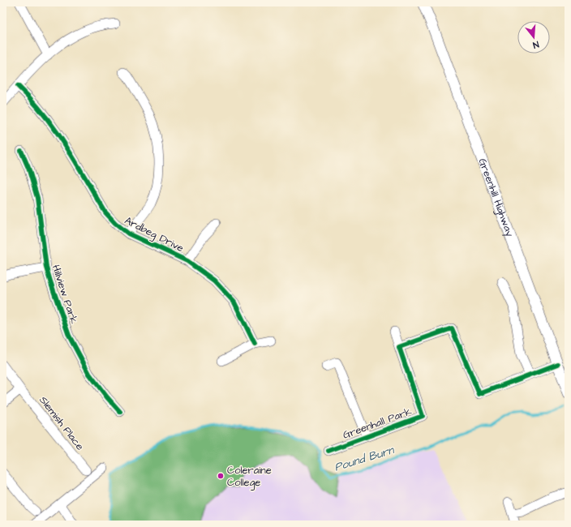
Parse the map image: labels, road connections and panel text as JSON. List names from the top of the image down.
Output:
{
  "streets": {
    "main road": ["Greenhill Highway"],
    "street": [
      "Ardbeg Drive",
      "Hillview Park",
      "Slemish Place",
      "Greenhall Park"
    ]
  },
  "water": ["Pound Burn"],
  "places": ["Coleraine College"],
  "north": "bottom"
}
